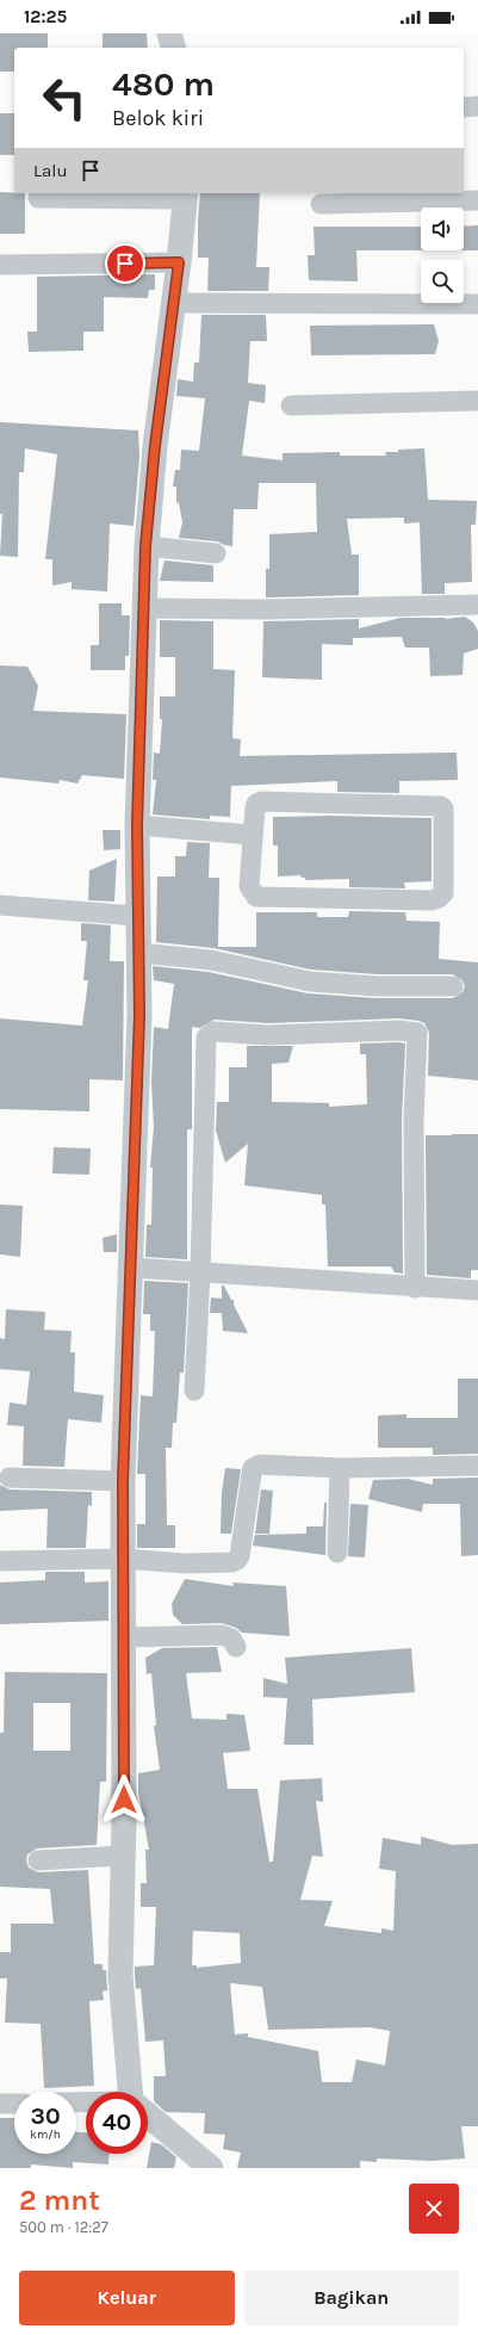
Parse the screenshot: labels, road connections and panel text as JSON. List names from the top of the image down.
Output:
{
  "page": {
    "status": "12:25",
    "turn": ["480 m", "Belok kiri"],
    "then": "Lalu",
    "speed": "30 km/h",
    "limit": "40",
    "heading": ["2 mnt", "500 m · 12:27"],
    "buttons": ["Keluar", "Bagikan"]
  }
}
